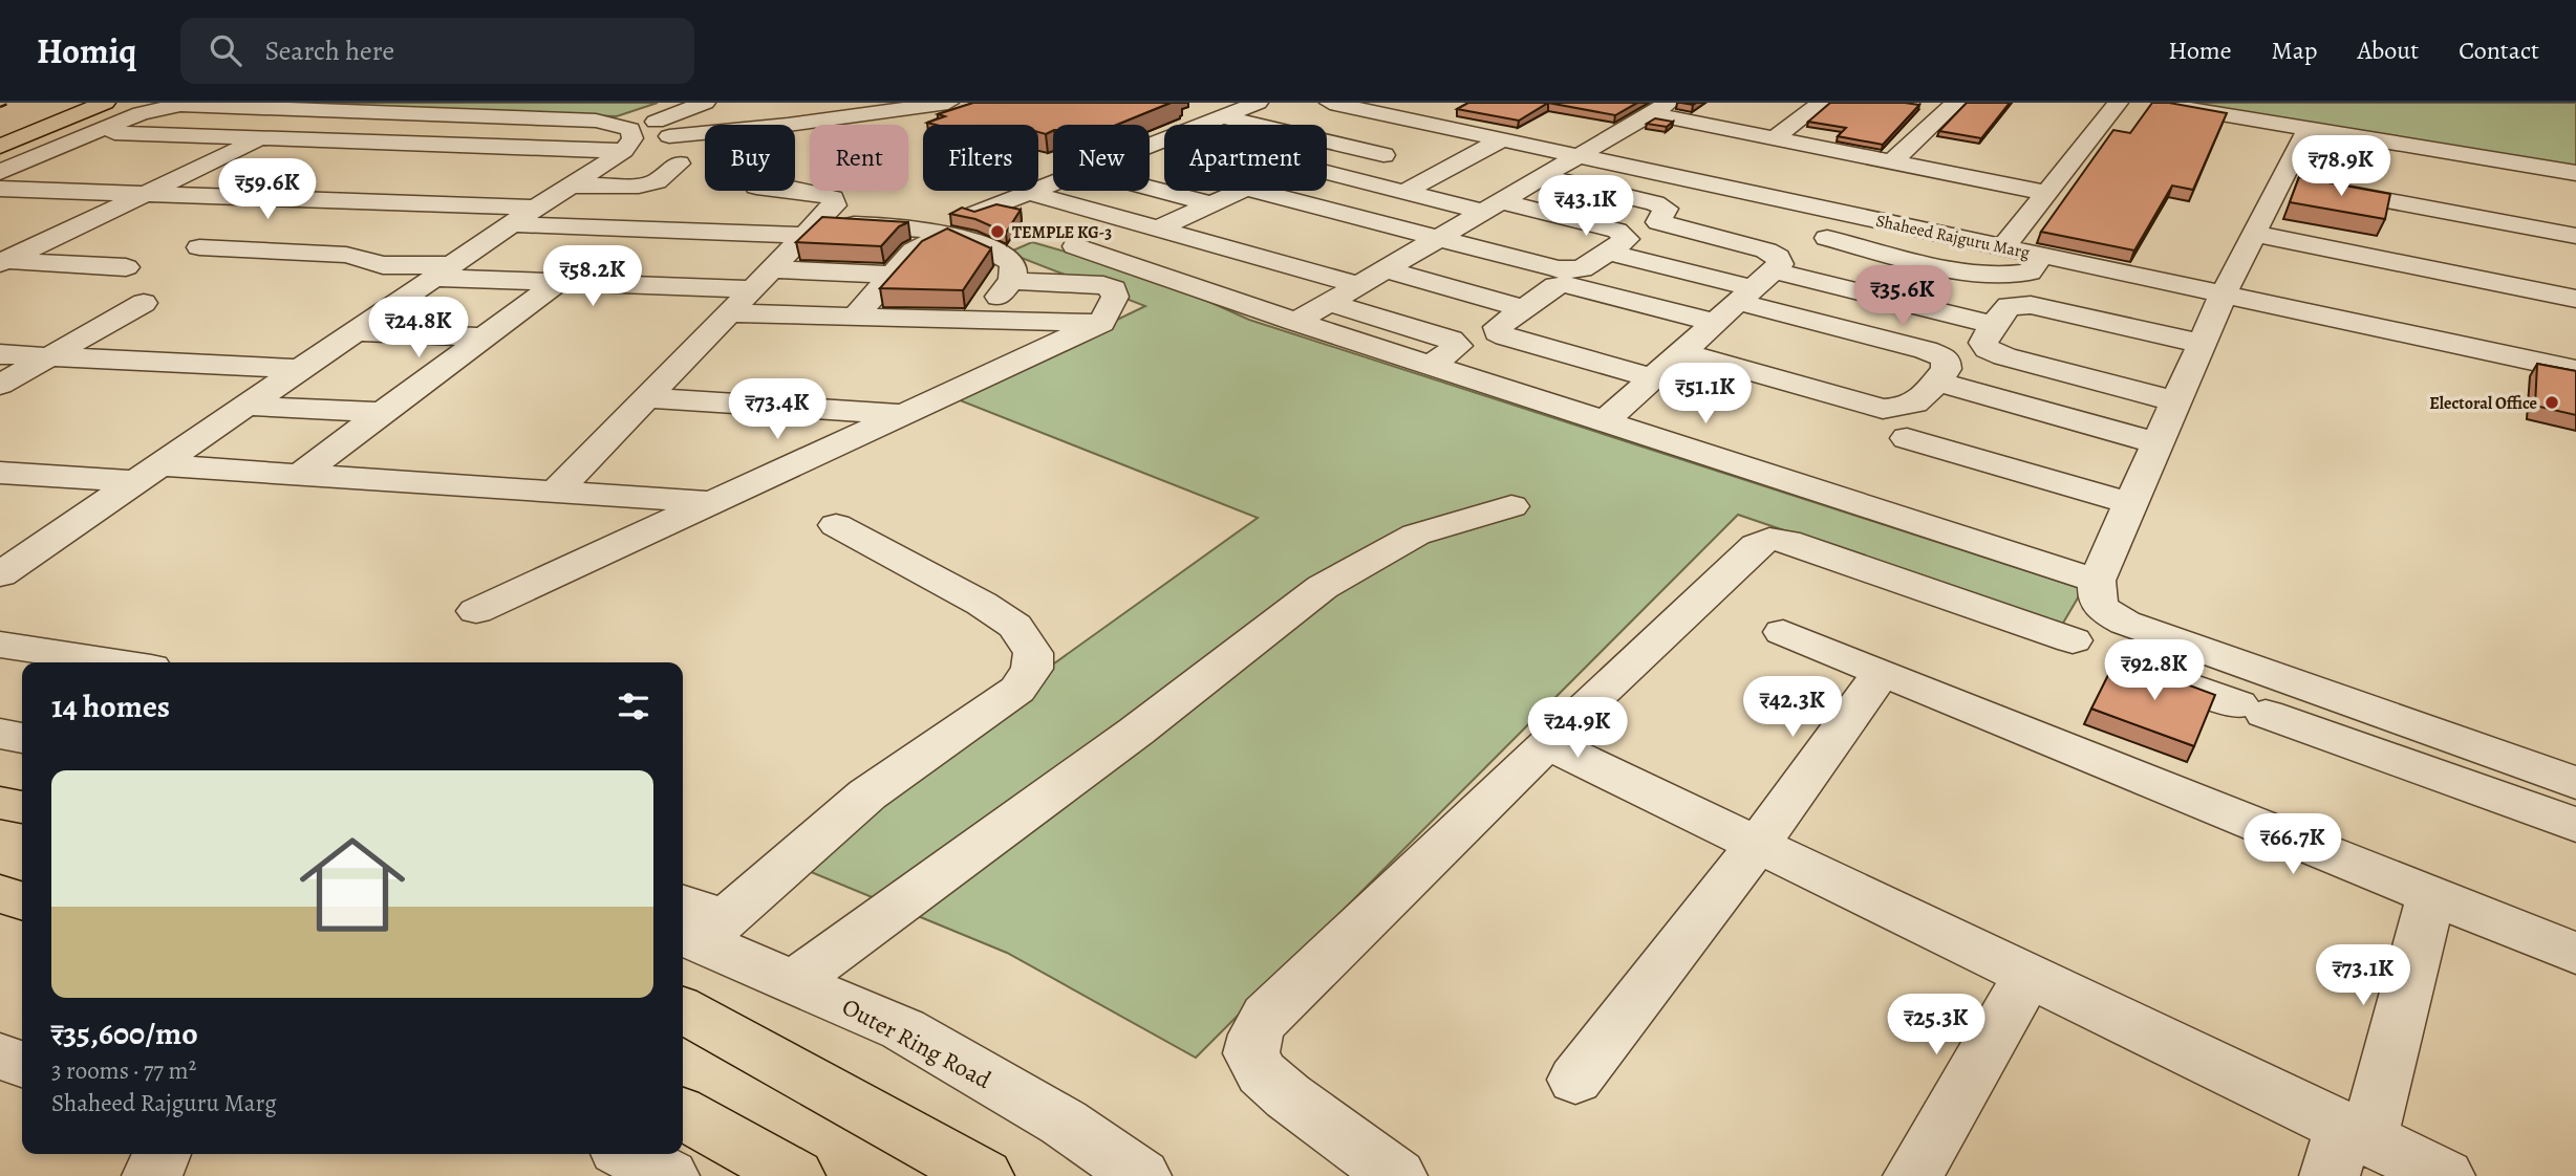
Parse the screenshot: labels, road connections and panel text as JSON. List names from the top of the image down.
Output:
{
  "streets": {
    "street": ["Shaheed Rajguru Marg", "Outer Ring Road"]
  },
  "places": ["TEMPLE KG-3", "Electoral Office"],
  "page": {
    "header": "Homiq",
    "search": "Search here",
    "nav": [
      "Home",
      "Map",
      "About",
      "Contact"
    ],
    "chip": [
      "Buy",
      "Rent",
      "Filters",
      "New",
      "Apartment"
    ],
    "price": [
      "₹78.9K",
      "₹59.6K",
      "₹43.1K",
      "₹58.2K",
      "₹35.6K",
      "₹24.8K",
      "₹51.1K",
      "₹73.4K",
      "₹92.8K",
      "₹42.3K",
      "₹24.9K",
      "₹66.7K",
      "₹73.1K",
      "₹25.3K"
    ],
    "heading": "14 homes",
    "list": [
      {
        "name": "₹35,600/mo",
        "note": "3 rooms · 77 m² · Shaheed Rajguru Marg"
      }
    ]
  }
}
